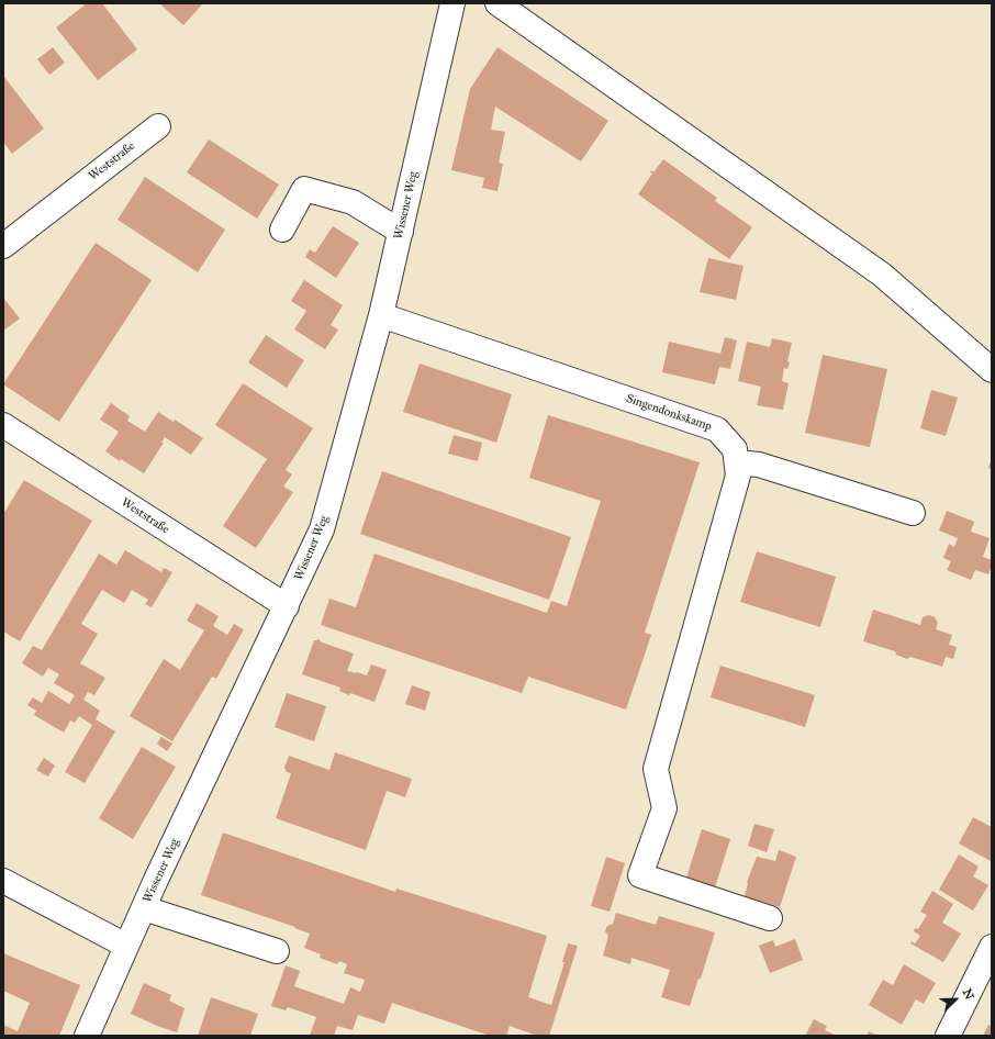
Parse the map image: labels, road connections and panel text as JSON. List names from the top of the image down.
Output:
{
  "streets": {
    "street": ["Weststraße", "Wissener Weg", "Singendonkskamp"]
  },
  "crossings": [
    ["Weststraße", "Wissener Weg"],
    ["Wissener Weg", "Singendonkskamp"]
  ],
  "north": "top right"
}
